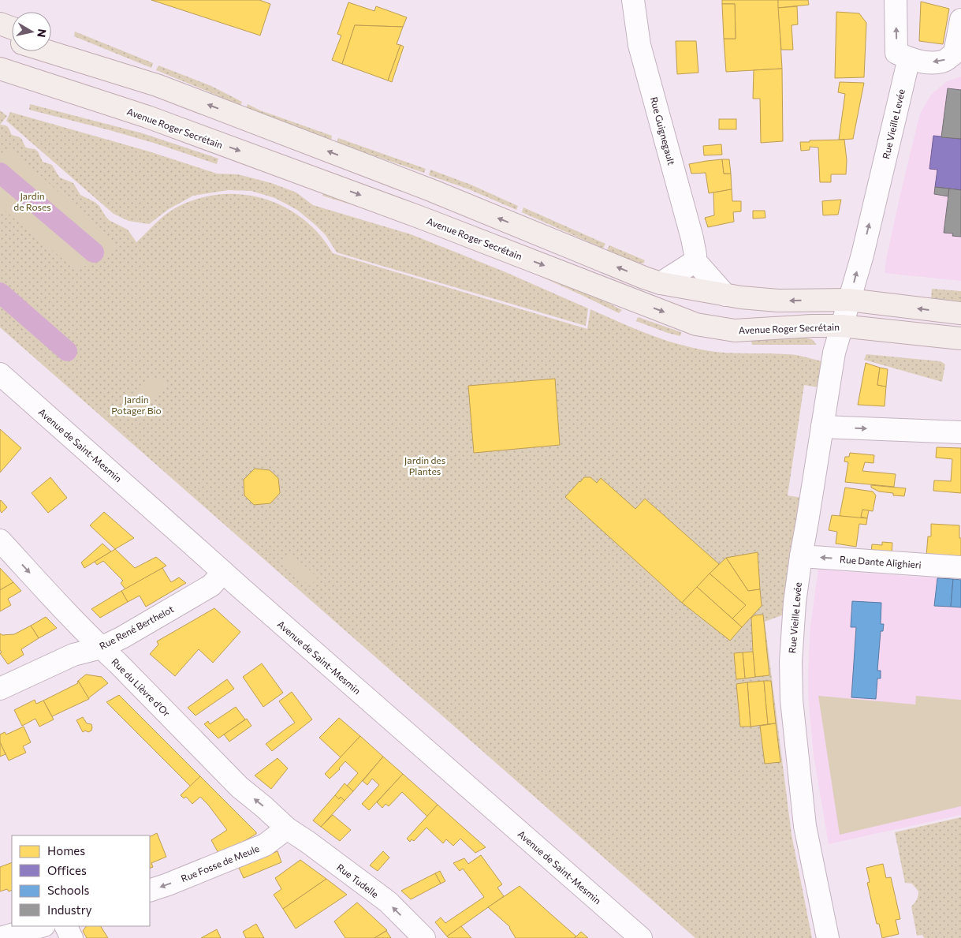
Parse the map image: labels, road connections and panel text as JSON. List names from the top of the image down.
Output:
{
  "streets": {
    "main road": ["Avenue Roger Secrétain"],
    "street": [
      "Rue Vieille Levée",
      "Rue Guignegault",
      "Avenue de Saint-Mesmin",
      "Rue Dante Alighieri",
      "Rue René Berthelot",
      "Rue du Lièvre d'Or",
      "Rue Fosse de Meule",
      "Rue Tudelle"
    ]
  },
  "crossings": [
    ["Rue Vieille Levée", "Avenue Roger Secrétain"],
    ["Rue Vieille Levée", "Rue Dante Alighieri"],
    ["Avenue de Saint-Mesmin", "Rue René Berthelot"],
    ["Rue René Berthelot", "Rue du Lièvre d'Or"],
    ["Rue du Lièvre d'Or", "Rue Fosse de Meule"],
    ["Rue du Lièvre d'Or", "Rue Tudelle"],
    ["Rue Fosse de Meule", "Rue Tudelle"]
  ],
  "one_way": ["Rue Fosse de Meule", "Rue Tudelle"],
  "parks": ["Jardin de Roses", "Jardin Potager Bio", "Jardin des Plantes"],
  "legend": [
    "Homes",
    "Offices",
    "Schools",
    "Industry"
  ],
  "north": "right"
}
